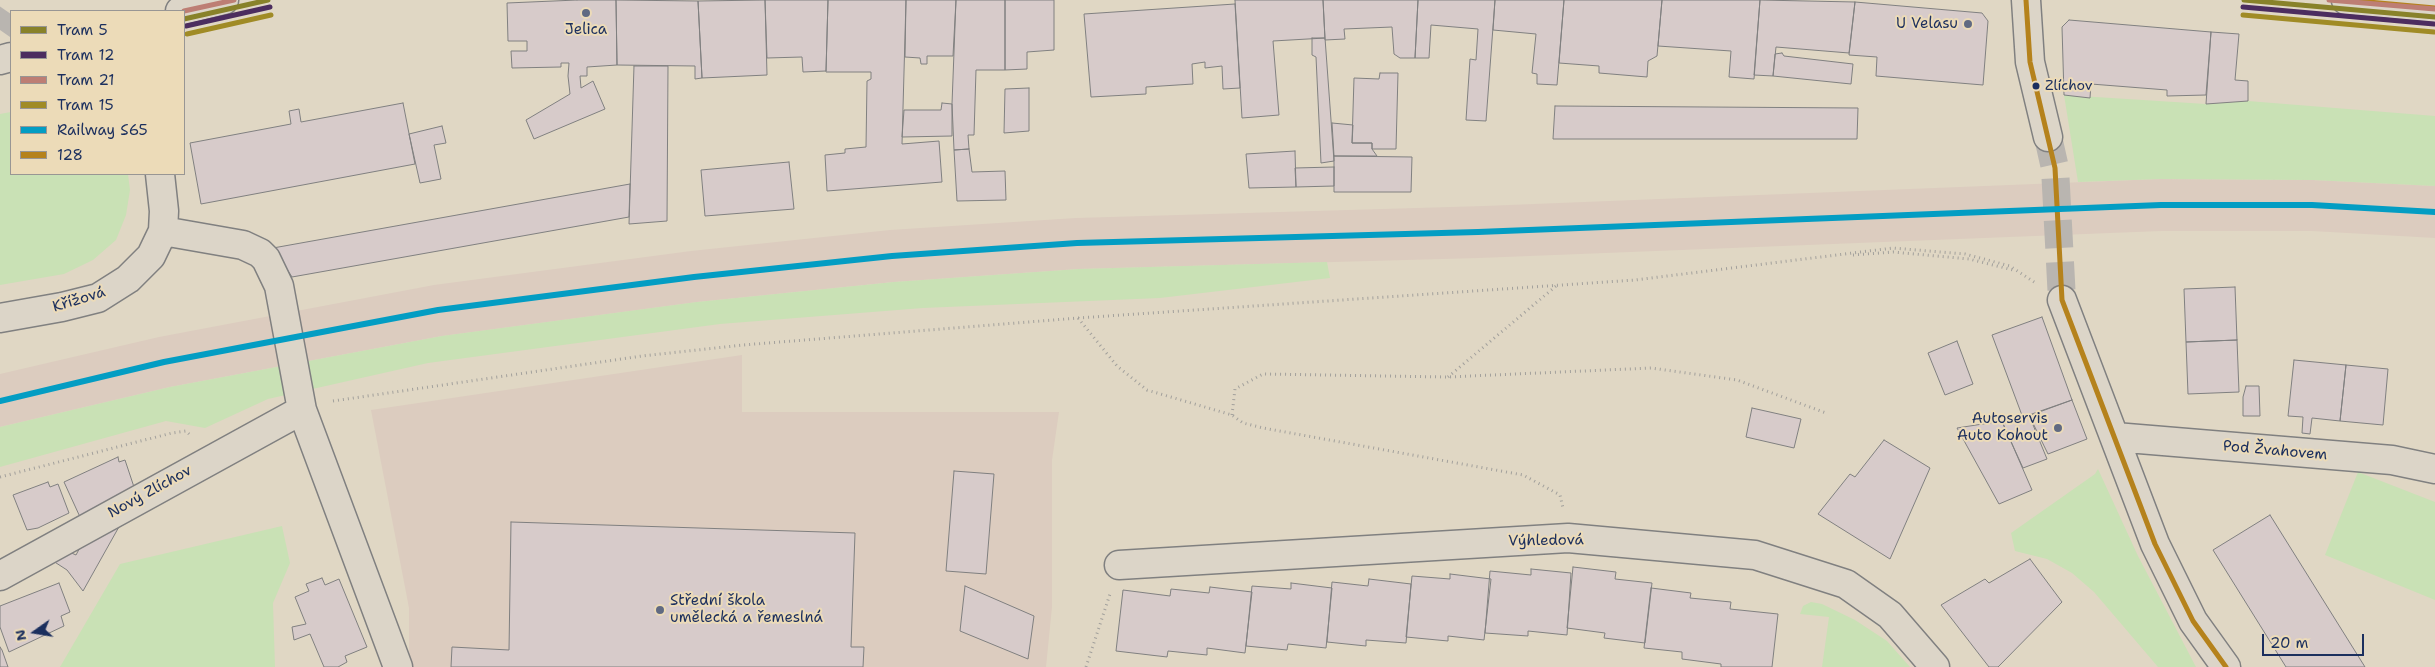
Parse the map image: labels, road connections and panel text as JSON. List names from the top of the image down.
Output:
{
  "streets": {
    "street": [
      "Křížová",
      "Pod Žvahovem",
      "Nový Zlíchov",
      "Výhledová"
    ]
  },
  "places": [
    "Jelica",
    "U Velasu",
    "Zlíchov",
    "Autoservis Auto Kohout",
    "Střední škola umělecká a řemeslná"
  ],
  "lines": [
    "tram line 5",
    "tram line 21",
    "transit line 128",
    "tram line 12",
    "tram line 15",
    "rail line S65"
  ],
  "legend": [
    "Tram 5",
    "Tram 12",
    "Tram 21",
    "Tram 15",
    "Railway S65",
    "128"
  ],
  "scale_bar": "20 m",
  "north": "left"
}
